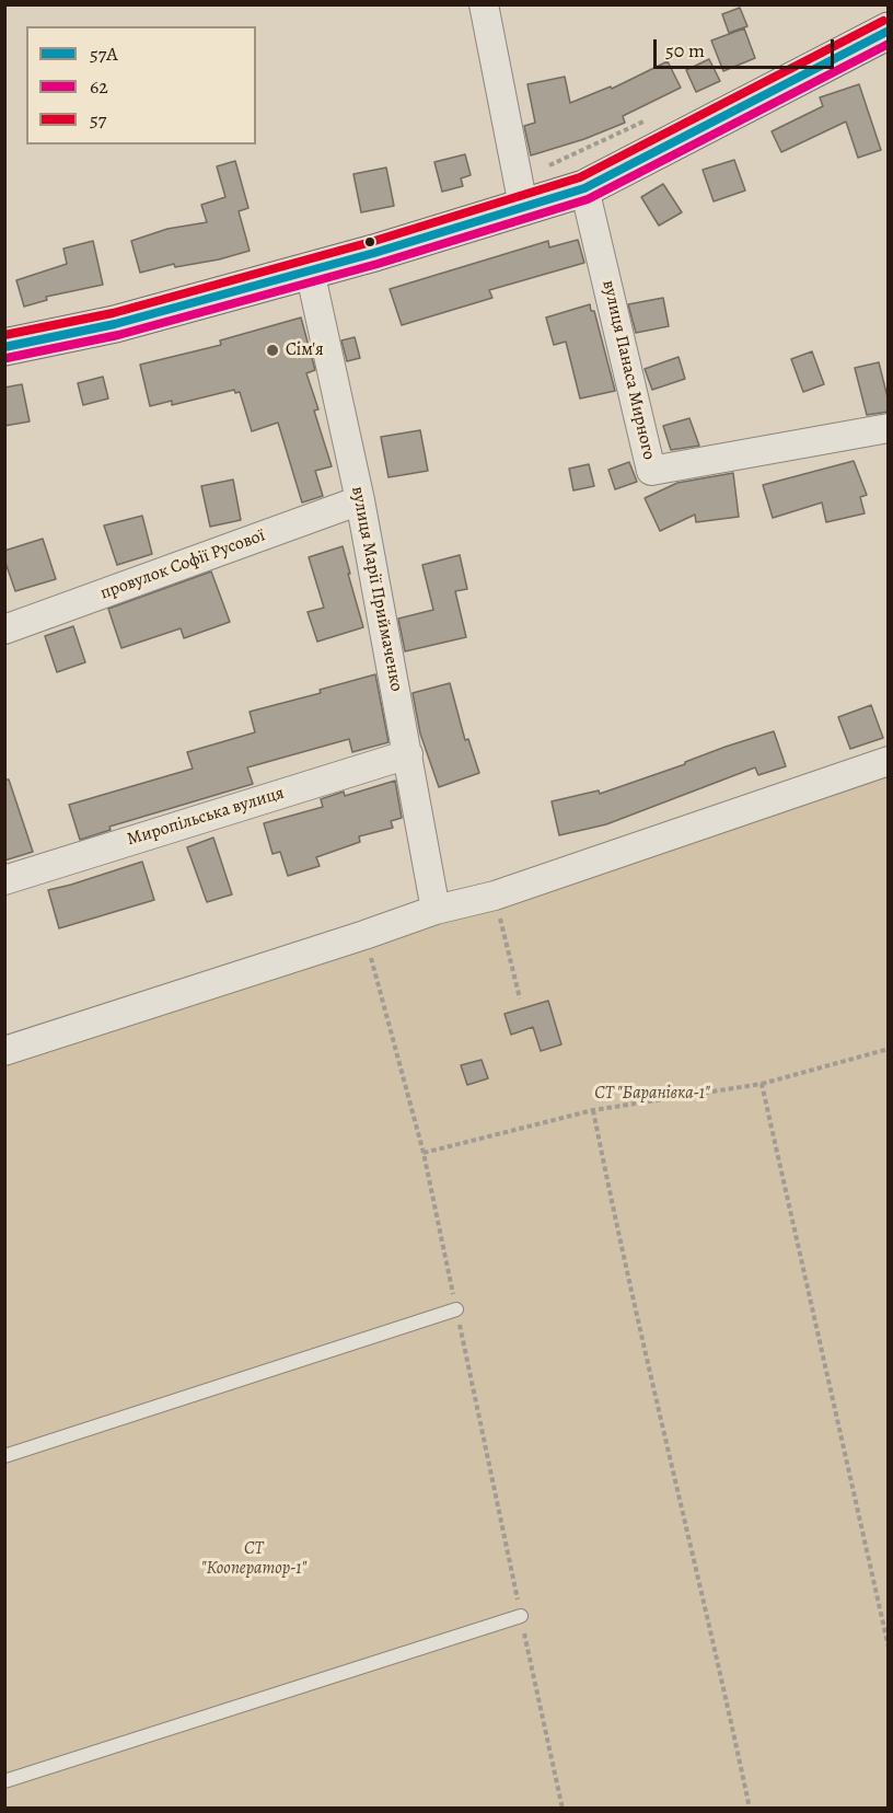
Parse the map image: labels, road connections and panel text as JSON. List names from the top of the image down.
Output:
{
  "streets": {
    "street": [
      "вулиця Панаса Мирного",
      "провулок Софії Русової",
      "вулиця Марії Приймаченко",
      "Миропільська вулиця"
    ]
  },
  "crossings": [
    ["провулок Софії Русової", "вулиця Марії Приймаченко"],
    ["вулиця Марії Приймаченко", "Миропільська вулиця"]
  ],
  "parks": ["СТ \"Баранівка-1\"", "СТ \"Кооператор-1\""],
  "places": ["Сім'я"],
  "lines": ["transit line 57", "transit line 57А", "transit line 62"],
  "legend": ["57А", "62", "57"],
  "scale_bar": "50 m"
}
